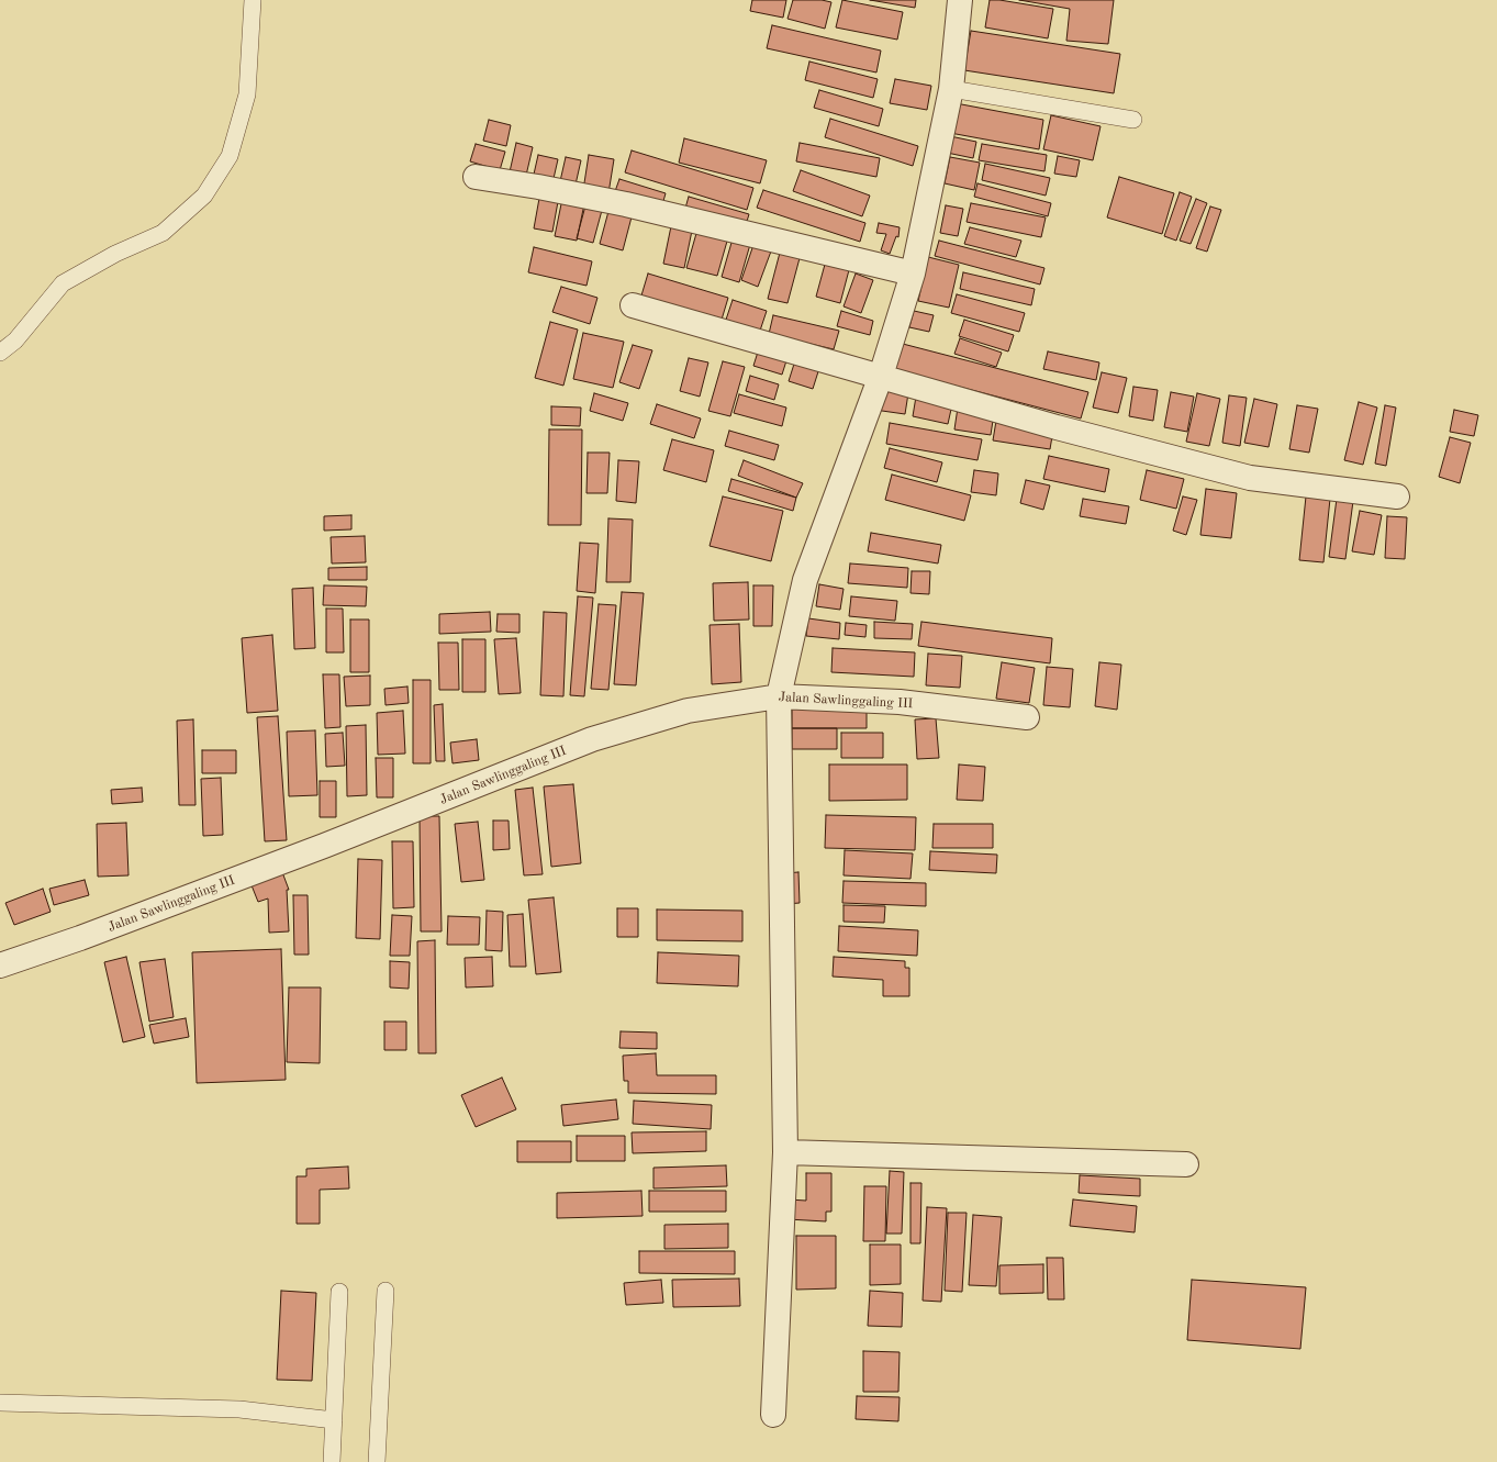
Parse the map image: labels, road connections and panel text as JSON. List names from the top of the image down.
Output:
{
  "streets": {
    "street": ["Jalan Sawlinggaling III"]
  }
}
